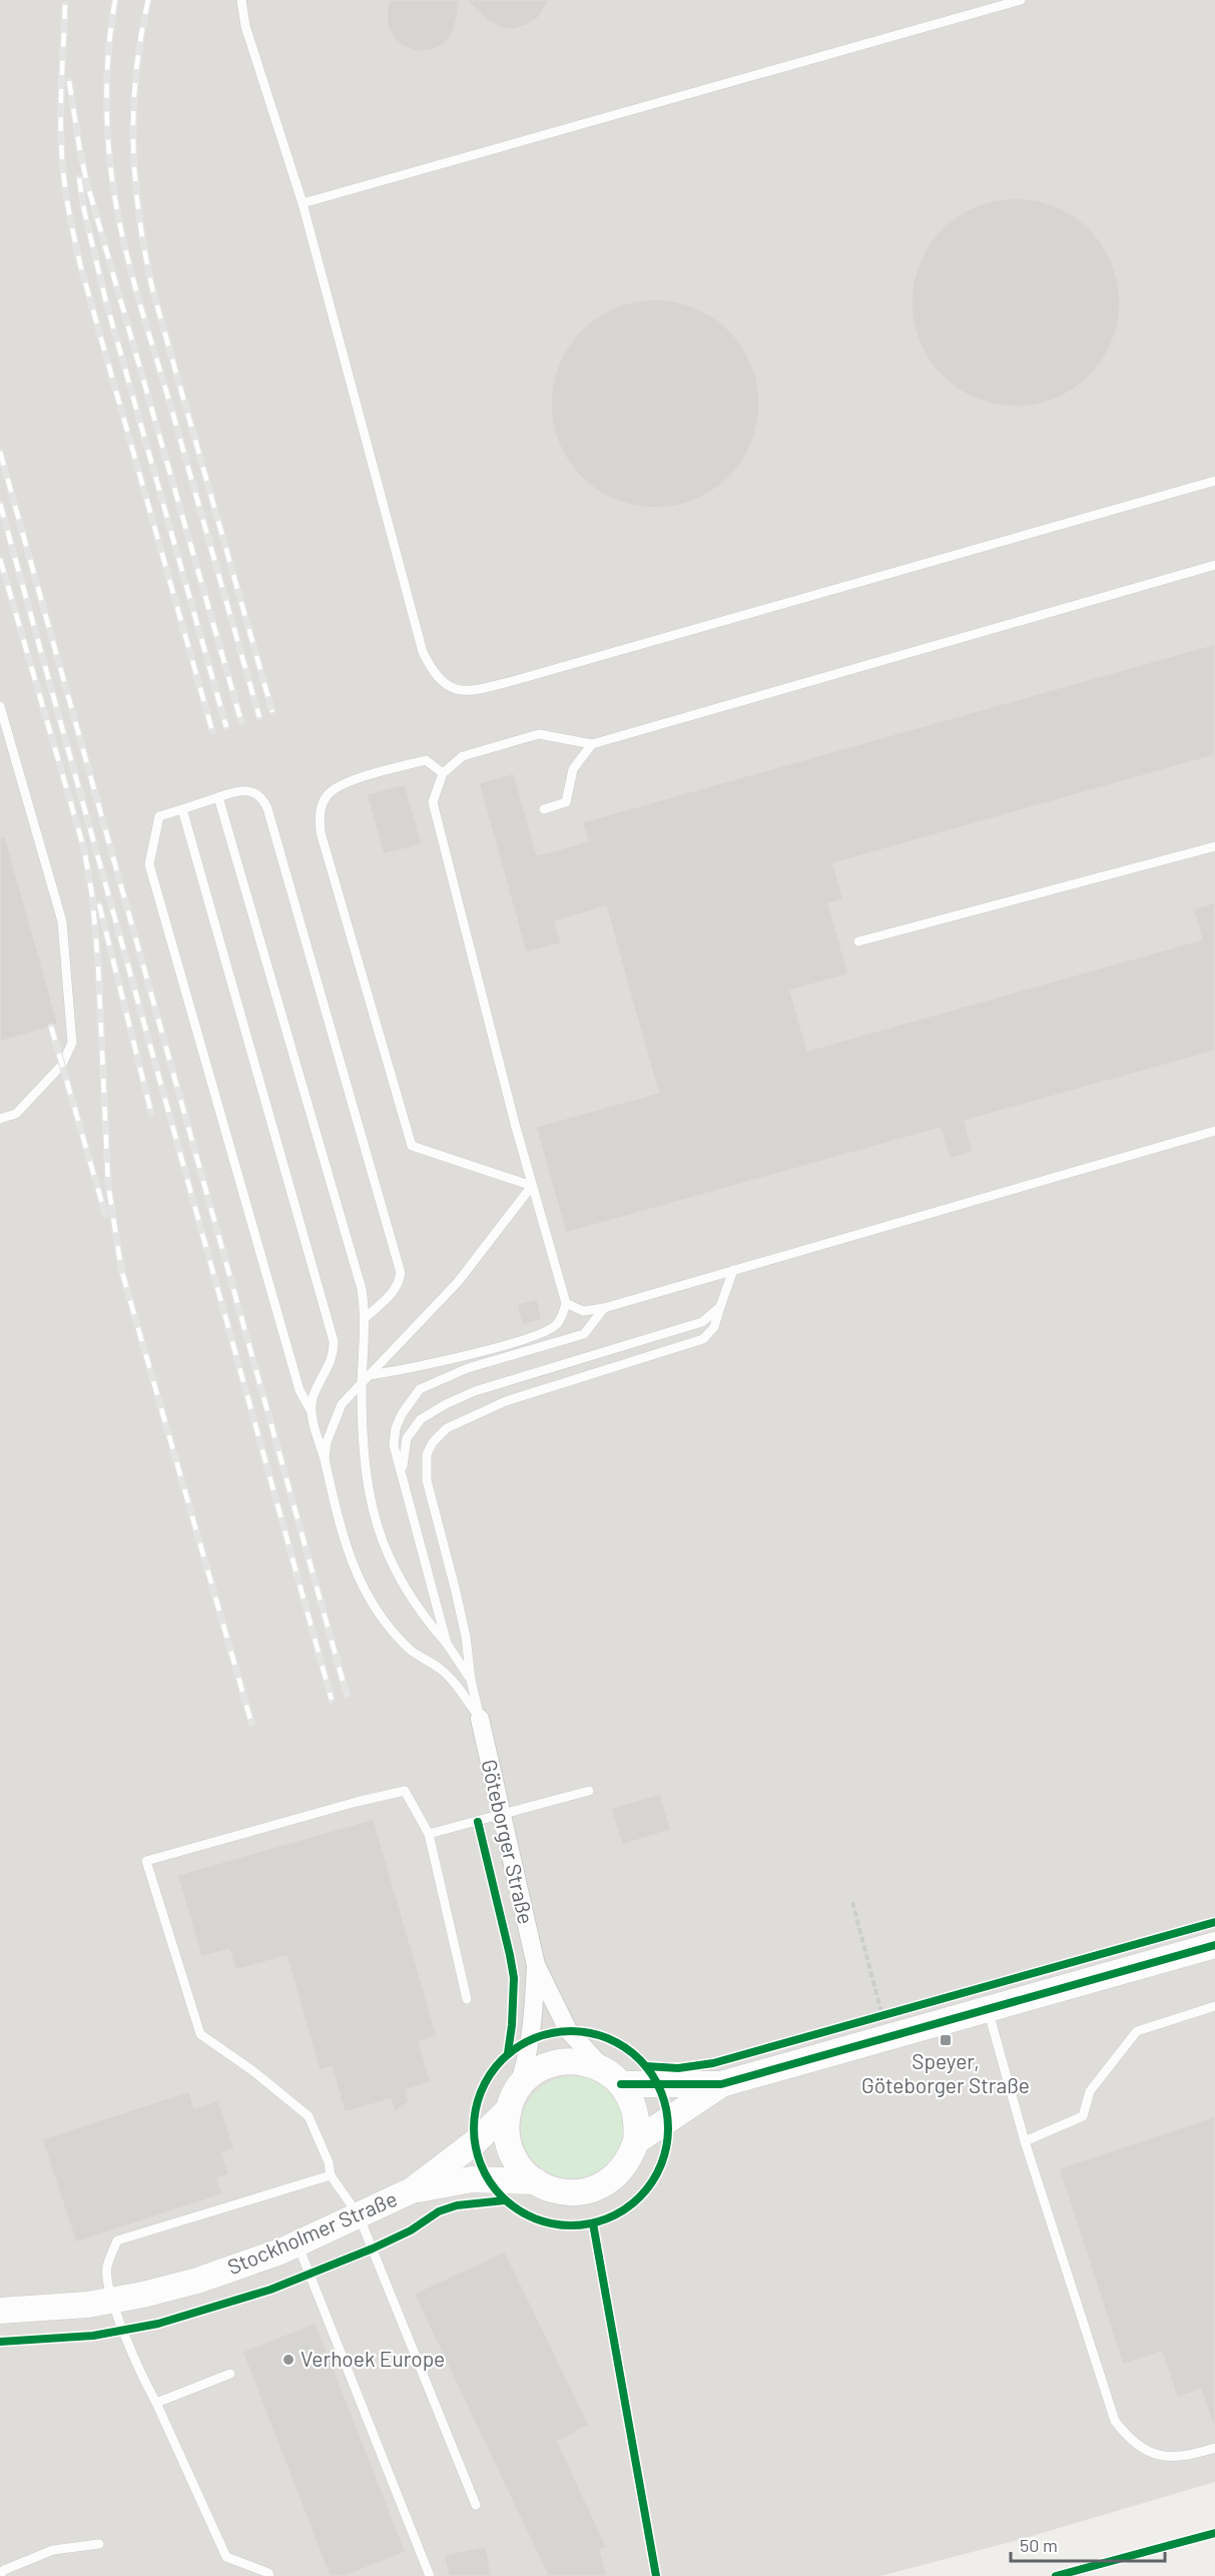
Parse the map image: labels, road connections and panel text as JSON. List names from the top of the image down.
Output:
{
  "streets": {
    "street": ["Göteborger Straße", "Stockholmer Straße"]
  },
  "crossings": [
    ["Göteborger Straße", "Stockholmer Straße"]
  ],
  "places": {
    "transit": ["Speyer, Göteborger Straße"],
    "other": ["Verhoek Europe"]
  },
  "scale_bar": "50 m"
}
